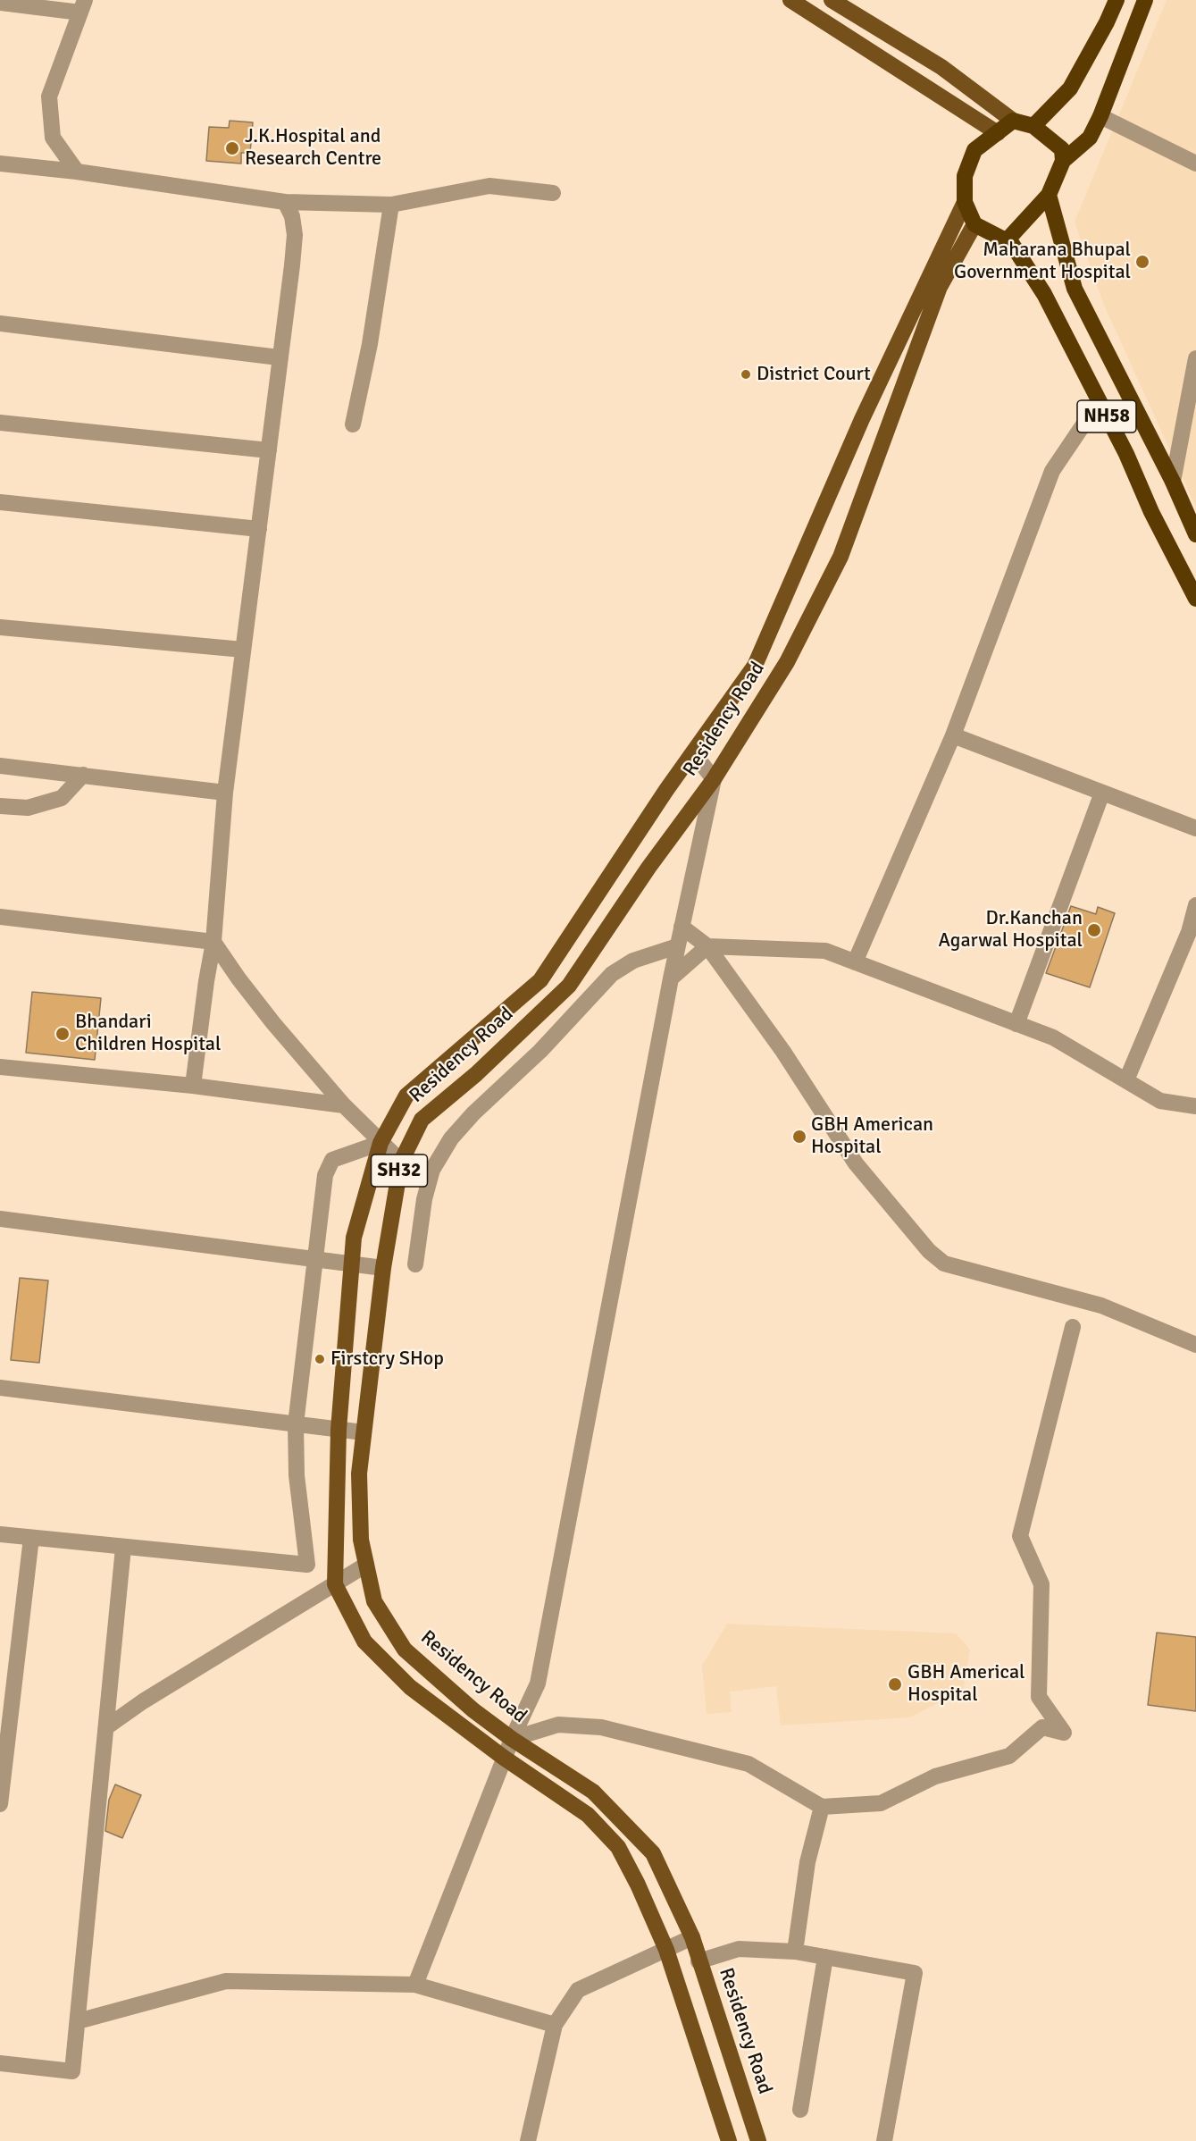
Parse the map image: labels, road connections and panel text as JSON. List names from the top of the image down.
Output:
{
  "streets": {
    "highway": ["NH58"],
    "main road": ["Residency Road", "SH32"]
  },
  "crossings": [
    ["NH58", "Residency Road"]
  ],
  "places": [
    "J.K.Hospital and Research Centre",
    "Maharana Bhupal Government Hospital",
    "District Court",
    "Dr.Kanchan Agarwal Hospital",
    "Bhandari Children Hospital",
    "GBH American Hospital",
    "Firstcry SHop",
    "GBH Americal Hospital"
  ]
}
